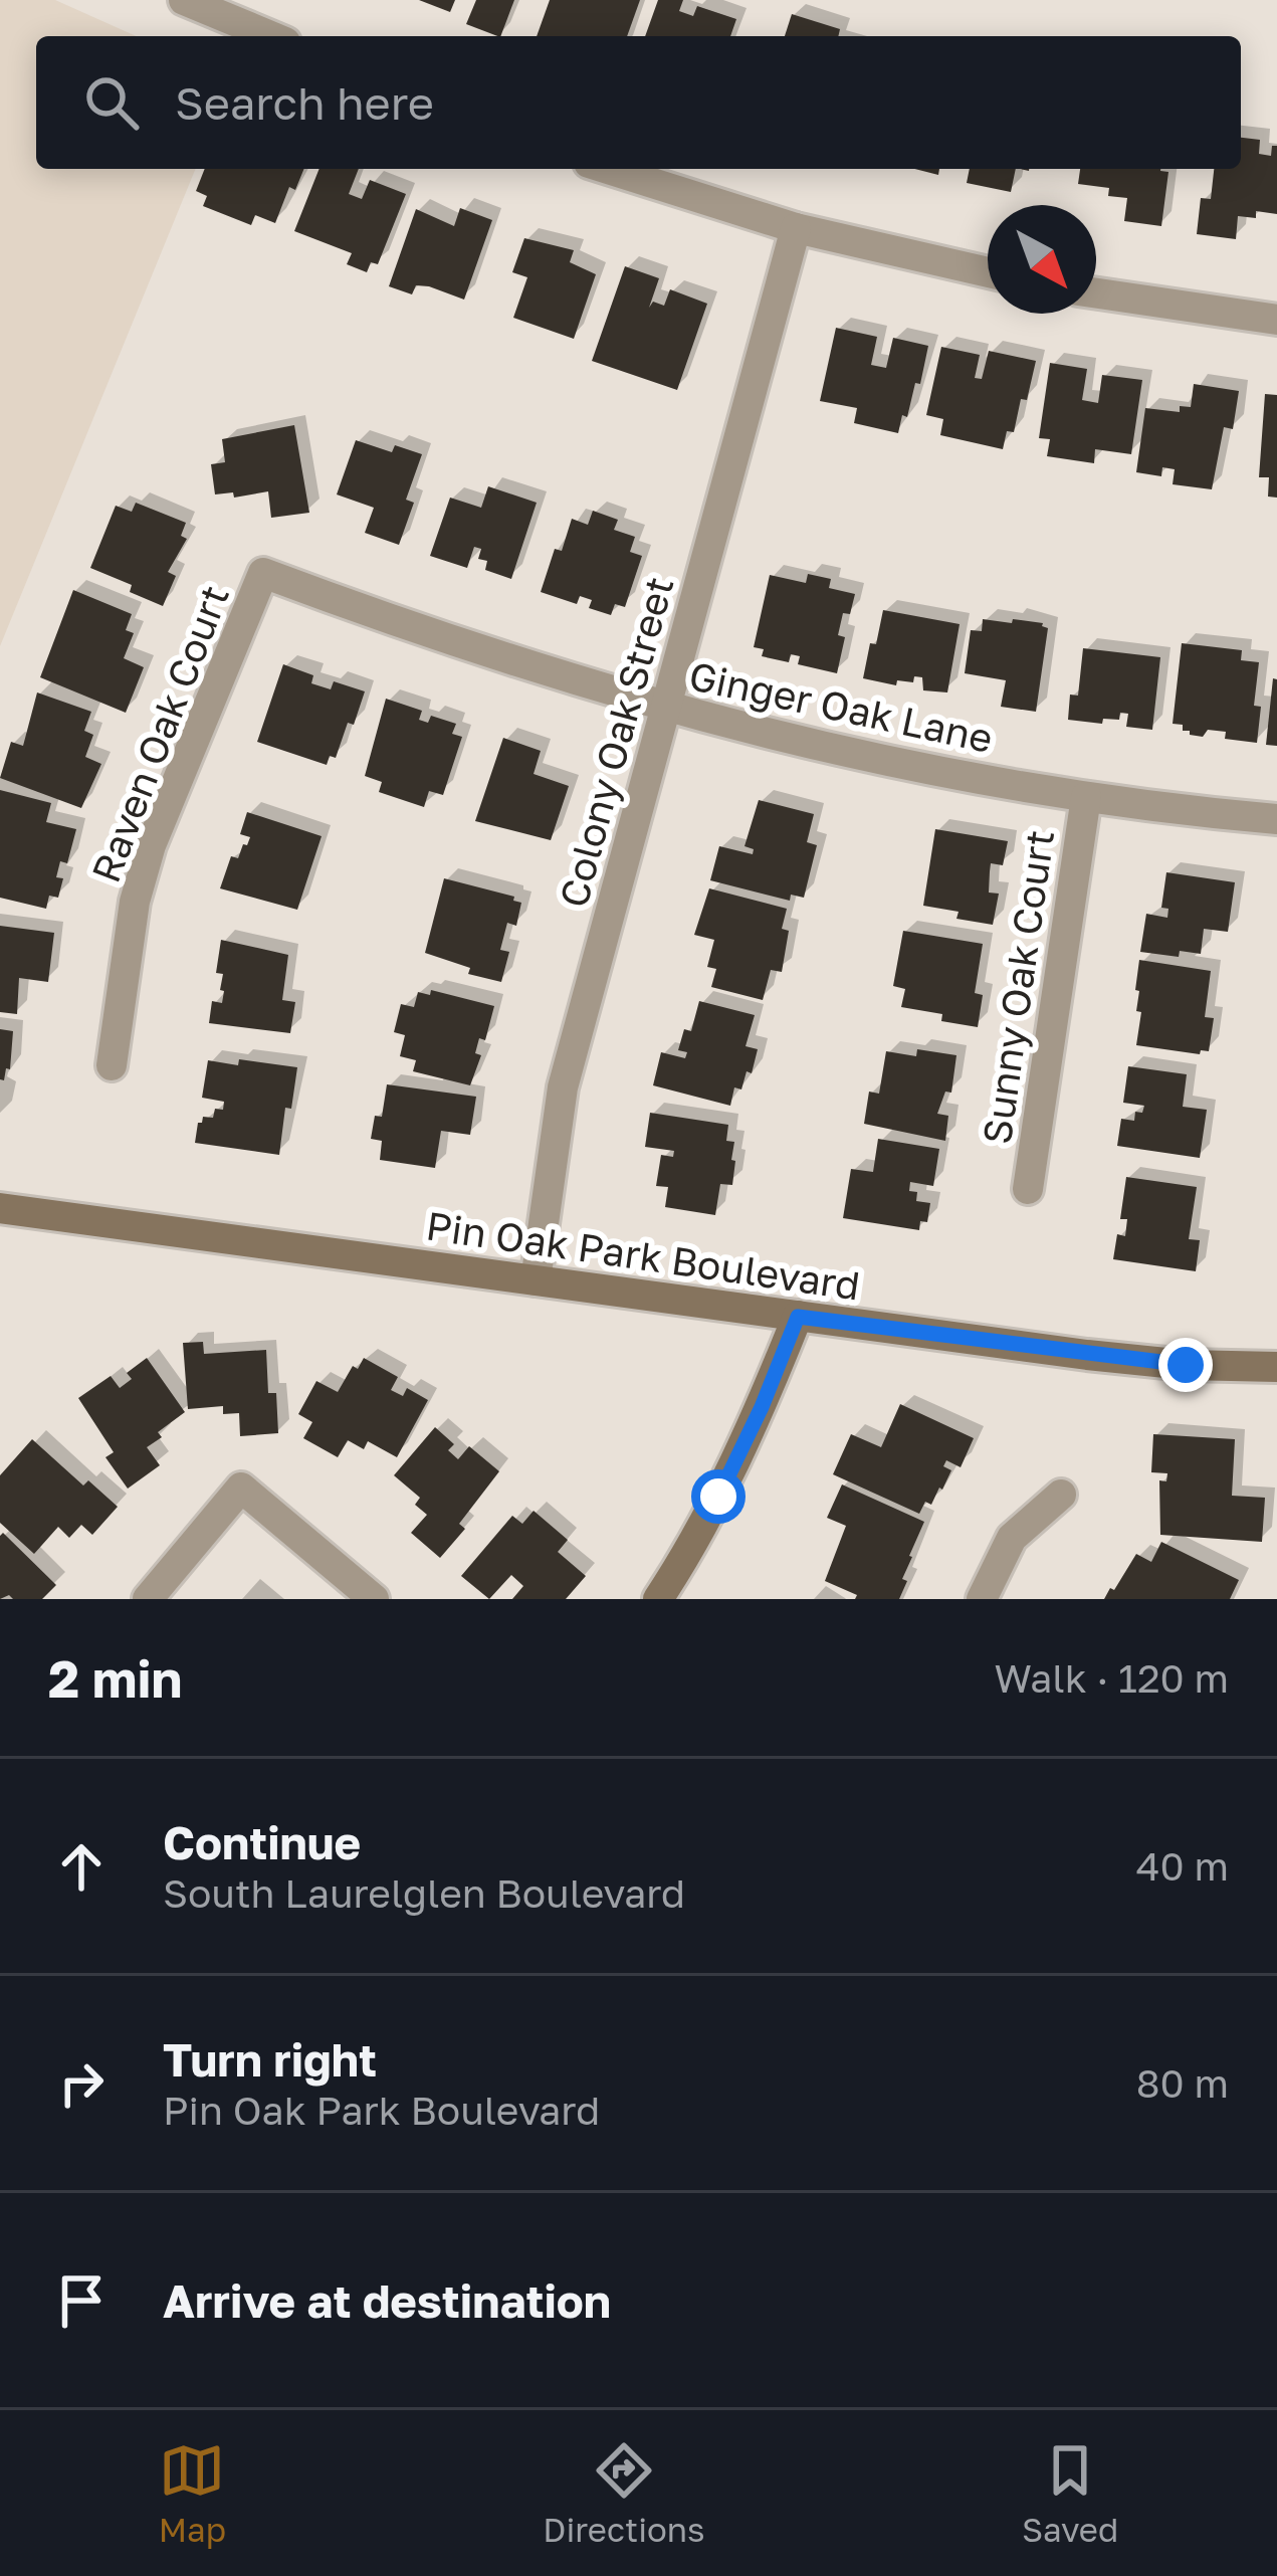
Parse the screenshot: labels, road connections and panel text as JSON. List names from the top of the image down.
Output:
{
  "streets": {
    "street": [
      "Ginger Oak Lane",
      "Raven Oak Court",
      "Colony Oak Street",
      "Sunny Oak Court",
      "Pin Oak Park Boulevard"
    ]
  },
  "crossings": [
    ["Ginger Oak Lane", "Raven Oak Court"],
    ["Ginger Oak Lane", "Colony Oak Street"],
    ["Ginger Oak Lane", "Sunny Oak Court"],
    ["Colony Oak Street", "Pin Oak Park Boulevard"]
  ],
  "north": "bottom right",
  "page": {
    "search": "Search here",
    "heading": ["2 min", "Walk · 120 m"],
    "list": [
      ["Continue", "South Laurelglen Boulevard", "40 m"],
      ["Turn right", "Pin Oak Park Boulevard", "80 m"],
      "Arrive at destination"
    ],
    "nav": ["Map", "Directions", "Saved"]
  }
}
